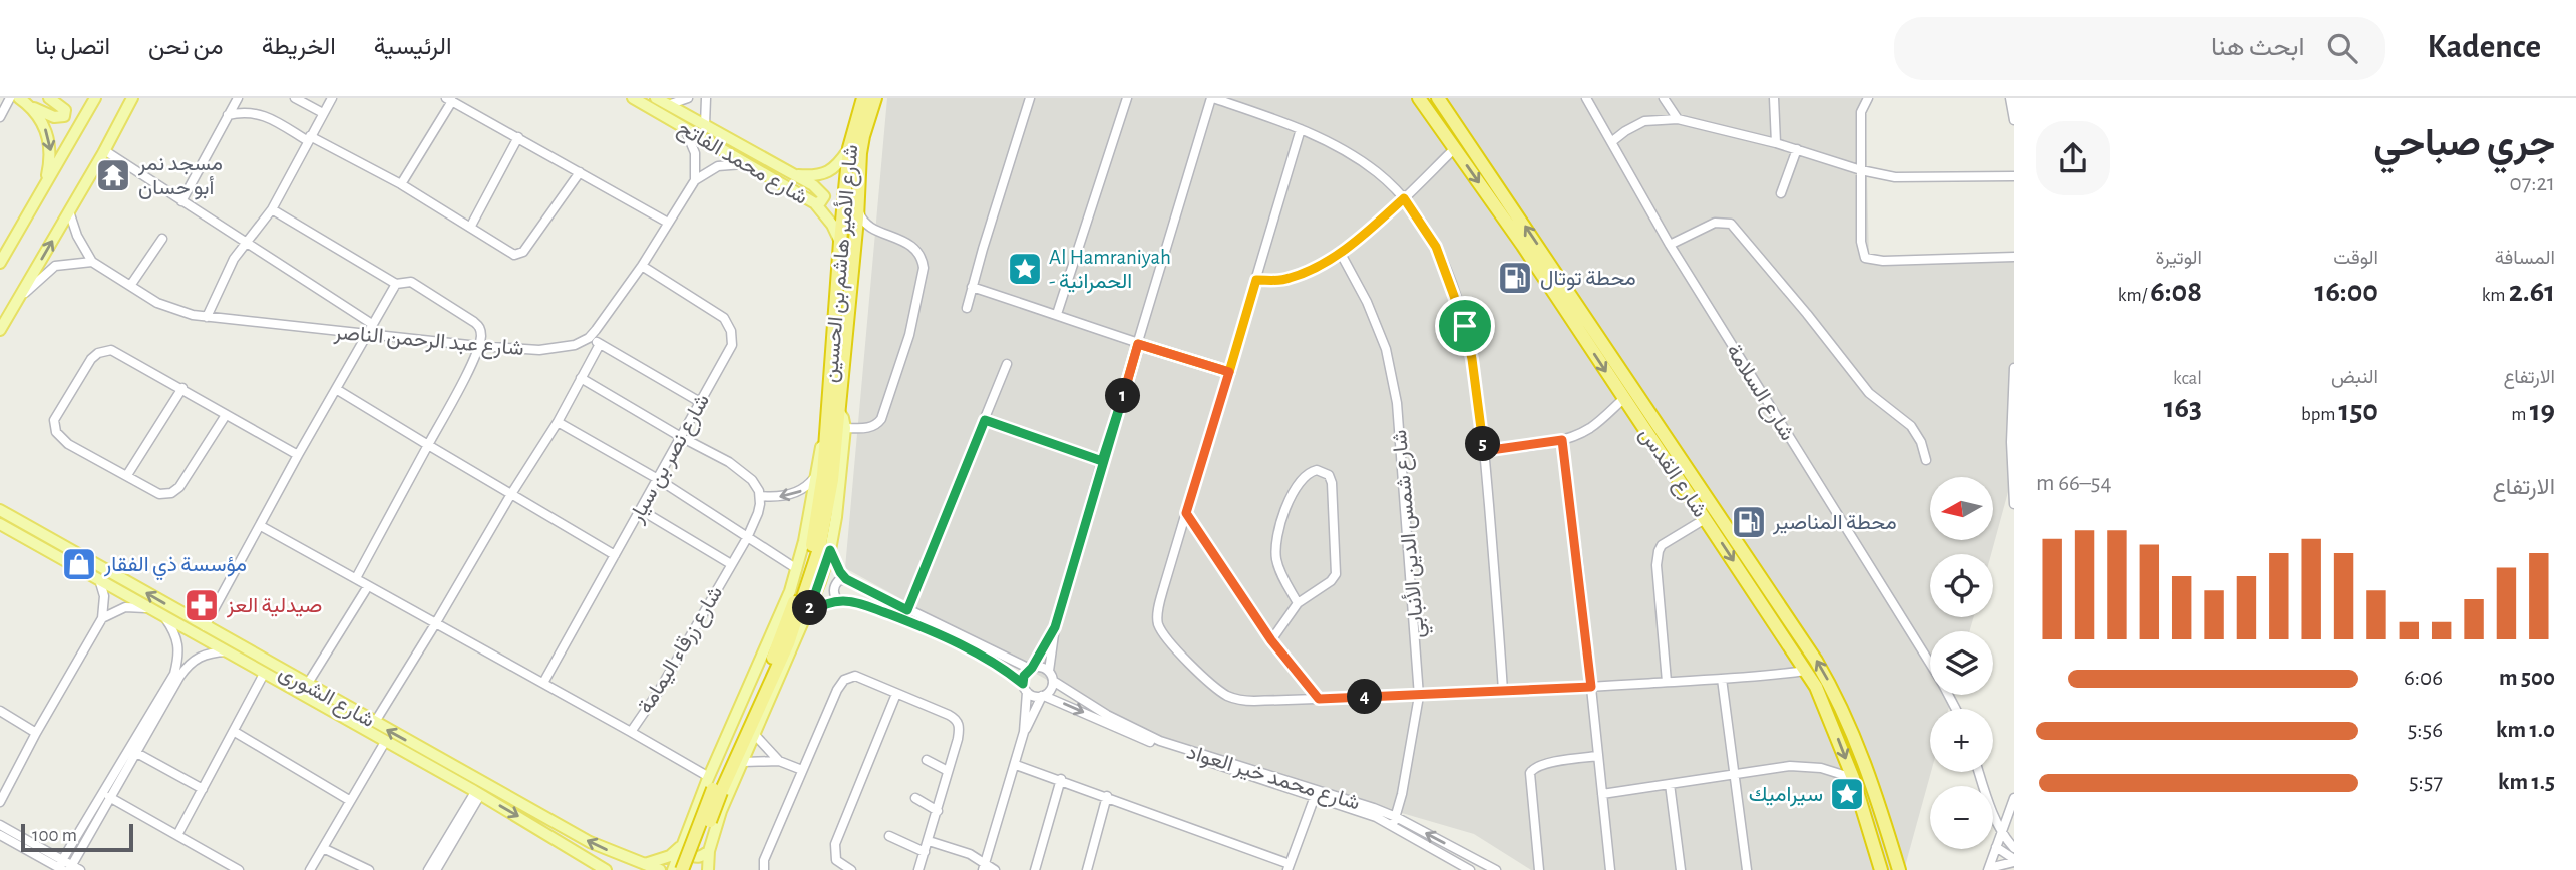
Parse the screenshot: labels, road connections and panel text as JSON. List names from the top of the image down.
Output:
{
  "streets": {
    "highway": ["شارع الأمير هاشم بن الحسين", "شارع القدس"],
    "main road": ["شارع محمد الفاتح", "شارع الشورى"],
    "street": [
      "شارع عبد الرحمن الناصر",
      "شارع السلامة",
      "شارع نصر بن سيار",
      "شارع شمس الدين الأنبابي",
      "شارع زرقاء اليمامة",
      "شارع محمد خير العواد"
    ]
  },
  "crossings": [
    ["شارع محمد الفاتح", "شارع الأمير هاشم بن الحسين"],
    ["شارع نصر بن سيار", "شارع زرقاء اليمامة"],
    ["شارع شمس الدين الأنبابي", "شارع محمد خير العواد"]
  ],
  "places": {
    "temple": ["مسجد نمر أبو حسان"],
    "place": ["Al Hamraniyah - الحمرانية", "سيراميك"],
    "fuel station": ["محطة توتال", "محطة المناصير"],
    "shop": ["مؤسسة ذي الفقار"],
    "pharmacy": ["صيدلية العز"]
  },
  "scale_bar": "100 m",
  "north": "left",
  "page": {
    "header": "Kadence",
    "search": "ابحث هنا",
    "nav": [
      "الرئيسية",
      "الخريطة",
      "من نحن",
      "اتصل بنا"
    ],
    "heading": ["جري صباحي", "07:21"],
    "stats": [
      ["المسافة", "2.61 km"],
      ["الوقت", "16:00"],
      ["الوتيرة", "6:08 /km"],
      ["الارتفاع", "19 m"],
      ["النبض", "150 bpm"],
      ["kcal", "163"]
    ],
    "pins": [
      "1",
      "5",
      "2",
      "4"
    ],
    "chart": ["الارتفاع", "54–66 m"],
    "map_buttons": ["+", "−"],
    "list": [
      {
        "name": "500 m",
        "note": "6:06"
      },
      {
        "name": "1.0 km",
        "note": "5:56"
      },
      {
        "name": "1.5 km",
        "note": "5:57"
      }
    ],
    "scale": "100 m"
  }
}
